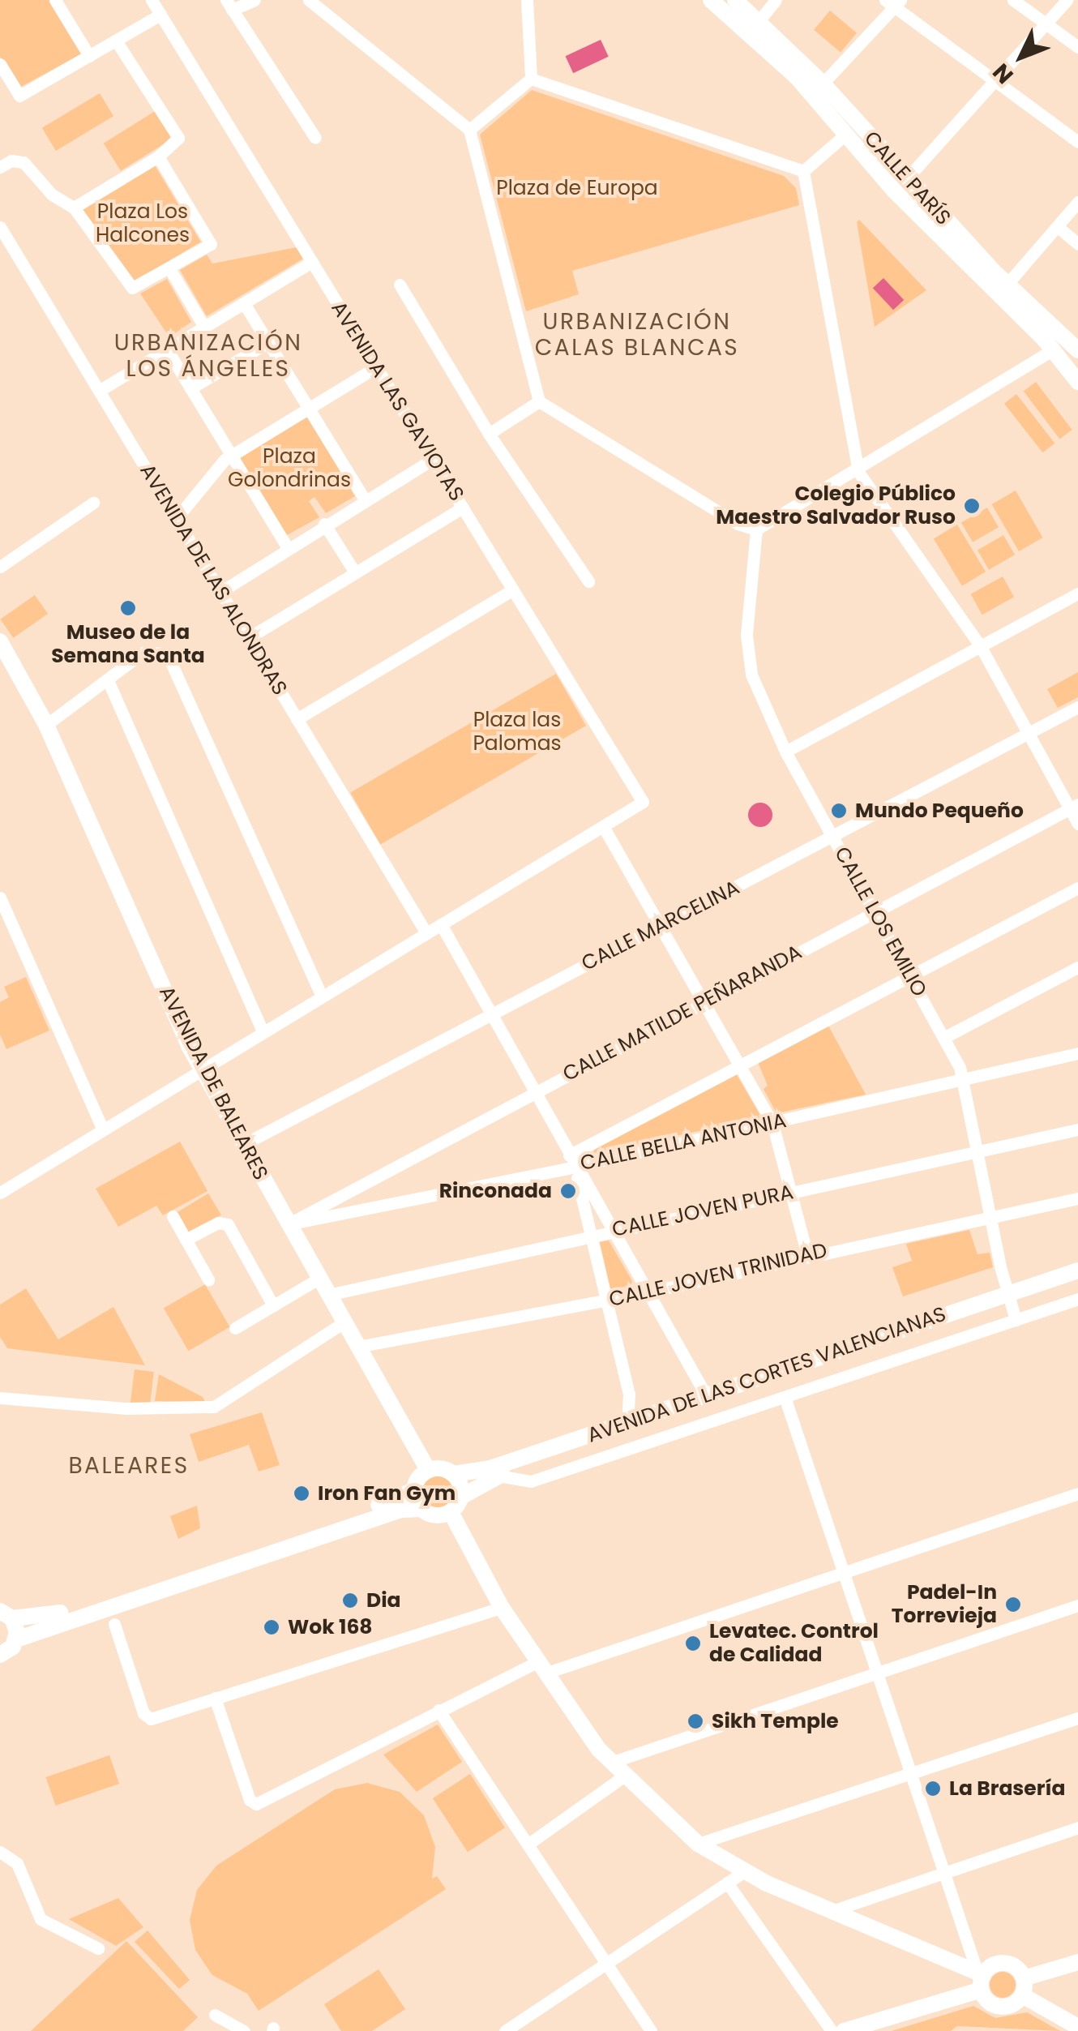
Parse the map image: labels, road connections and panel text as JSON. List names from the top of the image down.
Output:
{
  "streets": {
    "main road": ["CALLE PARÍS", "AVENIDA DE BALEARES", "AVENIDA DE LAS CORTES VALENCIANAS"],
    "street": [
      "AVENIDA LAS GAVIOTAS",
      "AVENIDA DE LAS ALONDRAS",
      "CALLE LOS EMILIO",
      "CALLE MARCELINA",
      "CALLE MATILDE PEÑARANDA",
      "CALLE BELLA ANTONIA",
      "CALLE JOVEN PURA",
      "CALLE JOVEN TRINIDAD"
    ]
  },
  "crossings": [
    ["CALLE LOS EMILIO", "CALLE MARCELINA"],
    ["CALLE LOS EMILIO", "CALLE MATILDE PEÑARANDA"],
    ["CALLE LOS EMILIO", "CALLE BELLA ANTONIA"],
    ["CALLE LOS EMILIO", "CALLE JOVEN PURA"],
    ["CALLE LOS EMILIO", "CALLE JOVEN TRINIDAD"],
    ["CALLE LOS EMILIO", "AVENIDA DE LAS CORTES VALENCIANAS"],
    ["CALLE MARCELINA", "AVENIDA DE BALEARES"],
    ["CALLE MATILDE PEÑARANDA", "AVENIDA DE BALEARES"],
    ["CALLE MATILDE PEÑARANDA", "CALLE BELLA ANTONIA"],
    ["AVENIDA DE BALEARES", "CALLE BELLA ANTONIA"],
    ["AVENIDA DE BALEARES", "CALLE JOVEN PURA"],
    ["AVENIDA DE BALEARES", "CALLE JOVEN TRINIDAD"],
    ["AVENIDA DE BALEARES", "AVENIDA DE LAS CORTES VALENCIANAS"]
  ],
  "districts": ["URBANIZACIÓN CALAS BLANCAS", "URBANIZACIÓN LOS ÁNGELES", "BALEARES"],
  "parks": [
    "Plaza de Europa",
    "Plaza Los Halcones",
    "Plaza Golondrinas",
    "Plaza las Palomas"
  ],
  "places": [
    "Colegio Público Maestro Salvador Ruso",
    "Museo de la Semana Santa",
    "Mundo Pequeño",
    "Rinconada",
    "Iron Fan Gym",
    "Dia",
    "Padel-In Torrevieja",
    "Wok 168",
    "Levatec. Control de Calidad",
    "Sikh Temple",
    "La Brasería"
  ],
  "north": "bottom left"
}
